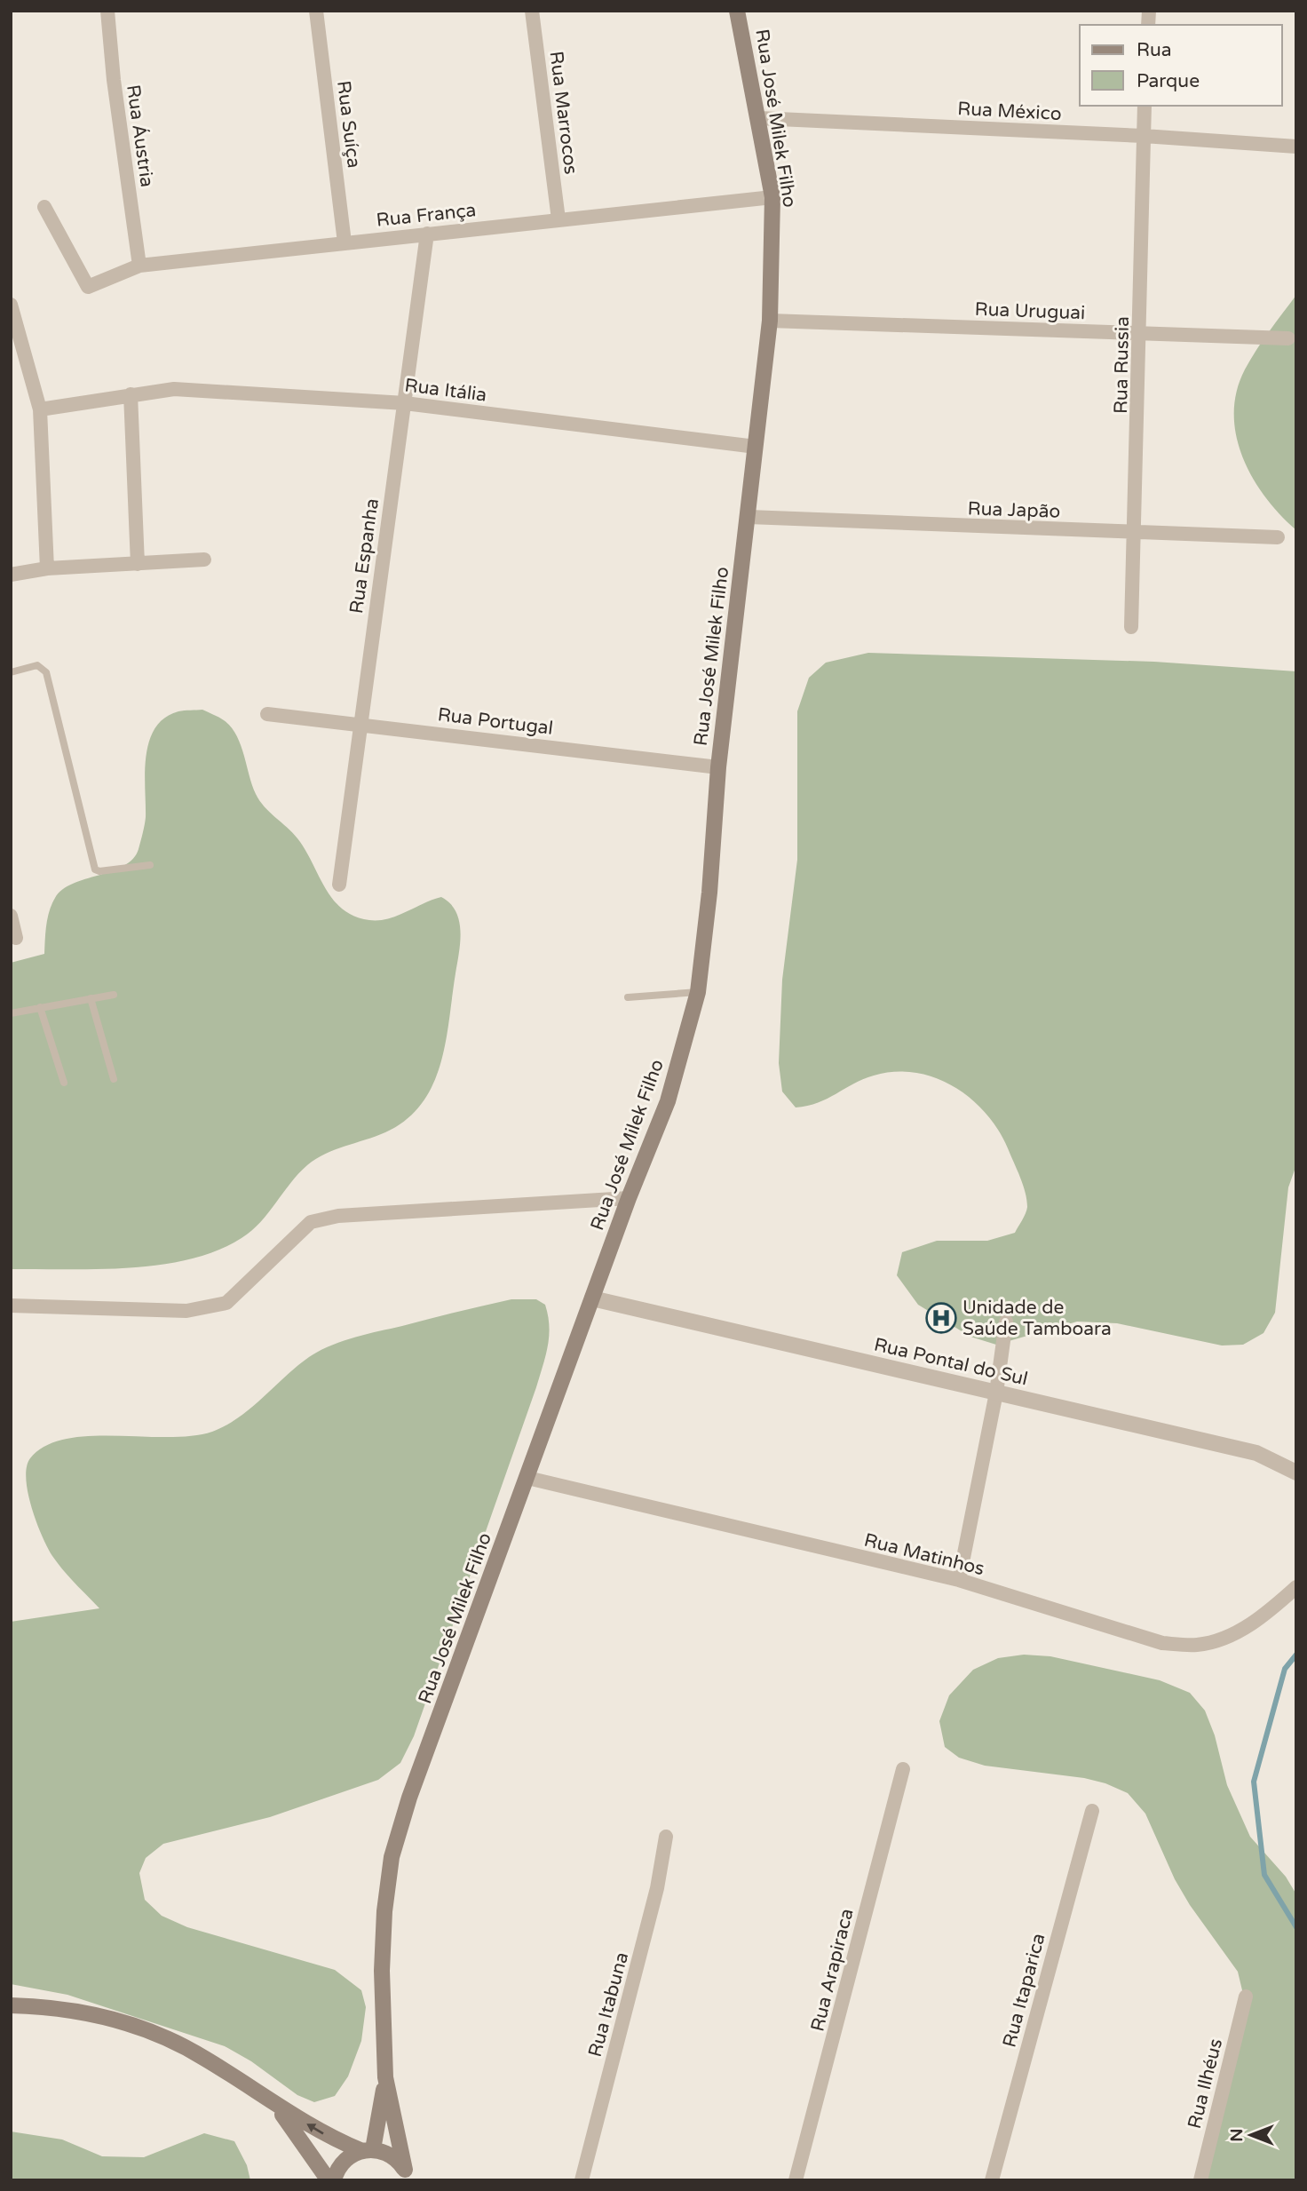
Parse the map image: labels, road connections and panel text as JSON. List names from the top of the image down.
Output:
{
  "streets": {
    "main road": ["Rua José Milek Filho"],
    "street": [
      "Rua México",
      "Rua Marrocos",
      "Rua Suíça",
      "Rua Áustria",
      "Rua França",
      "Rua Uruguai",
      "Rua Russia",
      "Rua Itália",
      "Rua Japão",
      "Rua Espanha",
      "Rua Portugal",
      "Rua Pontal do Sul",
      "Rua Matinhos",
      "Rua Arapiraca",
      "Rua Itaparica",
      "Rua Itabuna",
      "Rua Ilhéus"
    ]
  },
  "crossings": [
    ["Rua México", "Rua José Milek Filho"],
    ["Rua México", "Rua Russia"],
    ["Rua Marrocos", "Rua França"],
    ["Rua José Milek Filho", "Rua França"],
    ["Rua José Milek Filho", "Rua Uruguai"],
    ["Rua José Milek Filho", "Rua Itália"],
    ["Rua José Milek Filho", "Rua Japão"],
    ["Rua José Milek Filho", "Rua Portugal"],
    ["Rua José Milek Filho", "Rua Pontal do Sul"],
    ["Rua José Milek Filho", "Rua Matinhos"],
    ["Rua Suíça", "Rua França"],
    ["Rua Áustria", "Rua França"],
    ["Rua França", "Rua Espanha"],
    ["Rua Uruguai", "Rua Russia"],
    ["Rua Russia", "Rua Japão"],
    ["Rua Itália", "Rua Espanha"],
    ["Rua Espanha", "Rua Portugal"]
  ],
  "places": {
    "hospital": ["Unidade de Saúde Tamboara"]
  },
  "legend": ["Rua", "Parque"],
  "north": "left"
}
